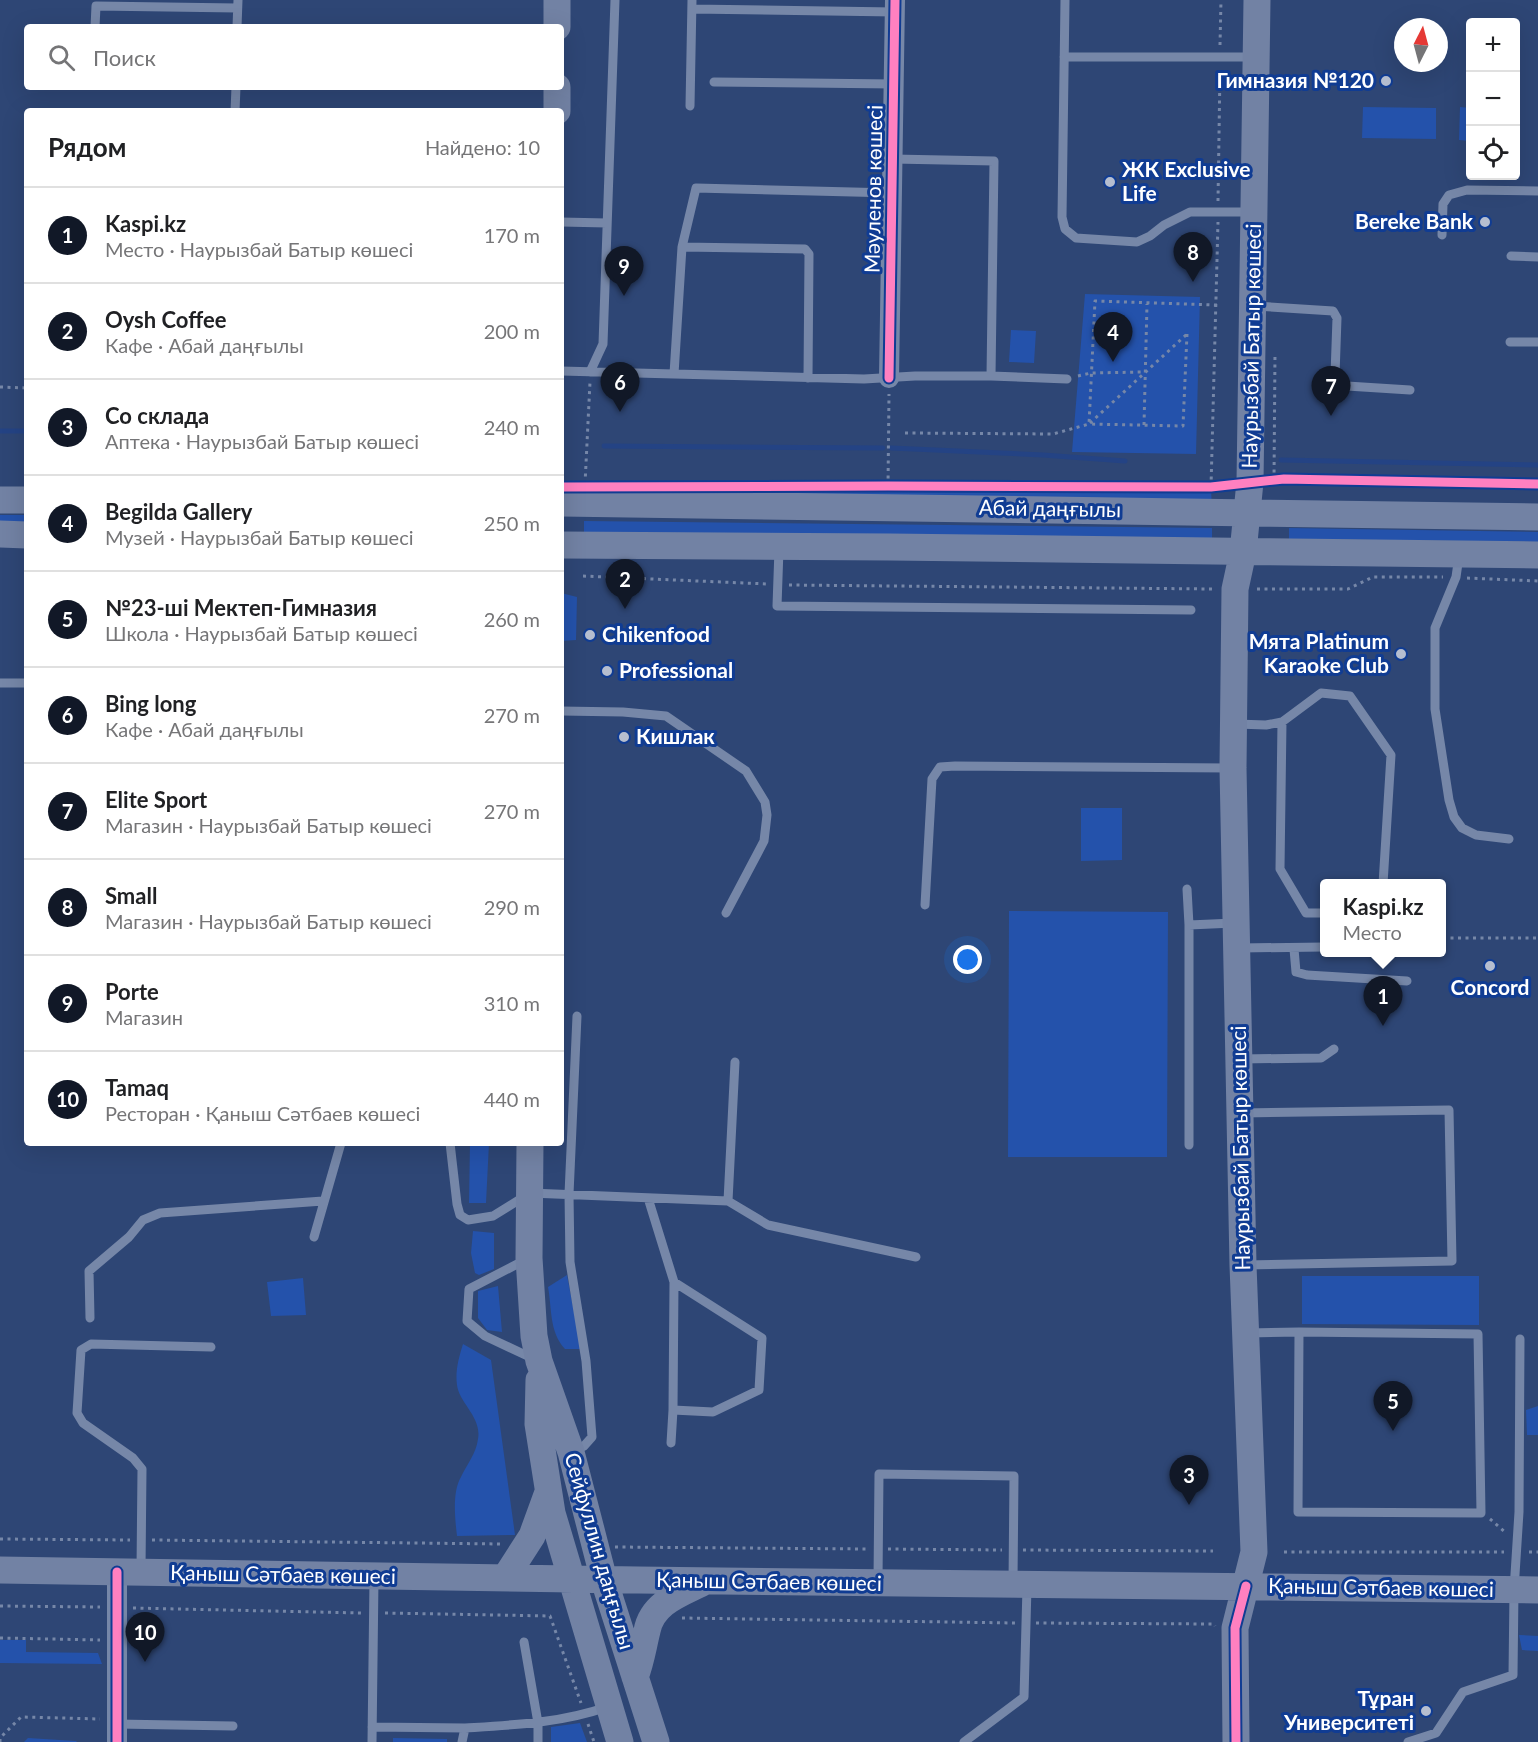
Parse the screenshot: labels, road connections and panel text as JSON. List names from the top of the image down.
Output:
{
  "streets": {
    "main road": [
      "Наурызбай Батыр көшесі",
      "Абай даңғылы",
      "Сейфуллин даңғылы",
      "Қаныш Сәтбаев көшесі"
    ],
    "street": ["Мәуленов көшесі"]
  },
  "crossings": [
    ["Наурызбай Батыр көшесі", "Абай даңғылы"],
    ["Наурызбай Батыр көшесі", "Қаныш Сәтбаев көшесі"],
    ["Сейфуллин даңғылы", "Қаныш Сәтбаев көшесі"]
  ],
  "places": [
    "Гимназия №120",
    "ЖК Exclusive Life",
    "Bereke Bank",
    "Chikenfood",
    "Мята Platinum Karaoke Club",
    "Professional",
    "Кишлак",
    "Concord",
    "Тұран Университеті"
  ],
  "north": "top",
  "page": {
    "map_buttons": ["+", "−"],
    "search": "Поиск",
    "heading": ["Рядом", "Найдено: 10"],
    "list": [
      {
        "mark": "1",
        "name": "Kaspi.kz",
        "note": "Место · Наурызбай Батыр көшесі",
        "value": "170 m"
      },
      {
        "mark": "2",
        "name": "Oysh Coffee",
        "note": "Кафе · Абай даңғылы",
        "value": "200 m"
      },
      {
        "mark": "3",
        "name": "Со склада",
        "note": "Аптека · Наурызбай Батыр көшесі",
        "value": "240 m"
      },
      {
        "mark": "4",
        "name": "Begilda Gallery",
        "note": "Музей · Наурызбай Батыр көшесі",
        "value": "250 m"
      },
      {
        "mark": "5",
        "name": "№23-ші Мектеп-Гимназия",
        "note": "Школа · Наурызбай Батыр көшесі",
        "value": "260 m"
      },
      {
        "mark": "6",
        "name": "Bing long",
        "note": "Кафе · Абай даңғылы",
        "value": "270 m"
      },
      {
        "mark": "7",
        "name": "Elite Sport",
        "note": "Магазин · Наурызбай Батыр көшесі",
        "value": "270 m"
      },
      {
        "mark": "8",
        "name": "Small",
        "note": "Магазин · Наурызбай Батыр көшесі",
        "value": "290 m"
      },
      {
        "mark": "9",
        "name": "Porte",
        "note": "Магазин",
        "value": "310 m"
      },
      {
        "mark": "10",
        "name": "Tamaq",
        "note": "Ресторан · Қаныш Сәтбаев көшесі",
        "value": "440 m"
      }
    ],
    "pins": [
      "8",
      "9",
      "4",
      "6",
      "7",
      "2",
      "1",
      "5",
      "3",
      "10"
    ],
    "popup": ["Kaspi.kz", "Место"]
  }
}
